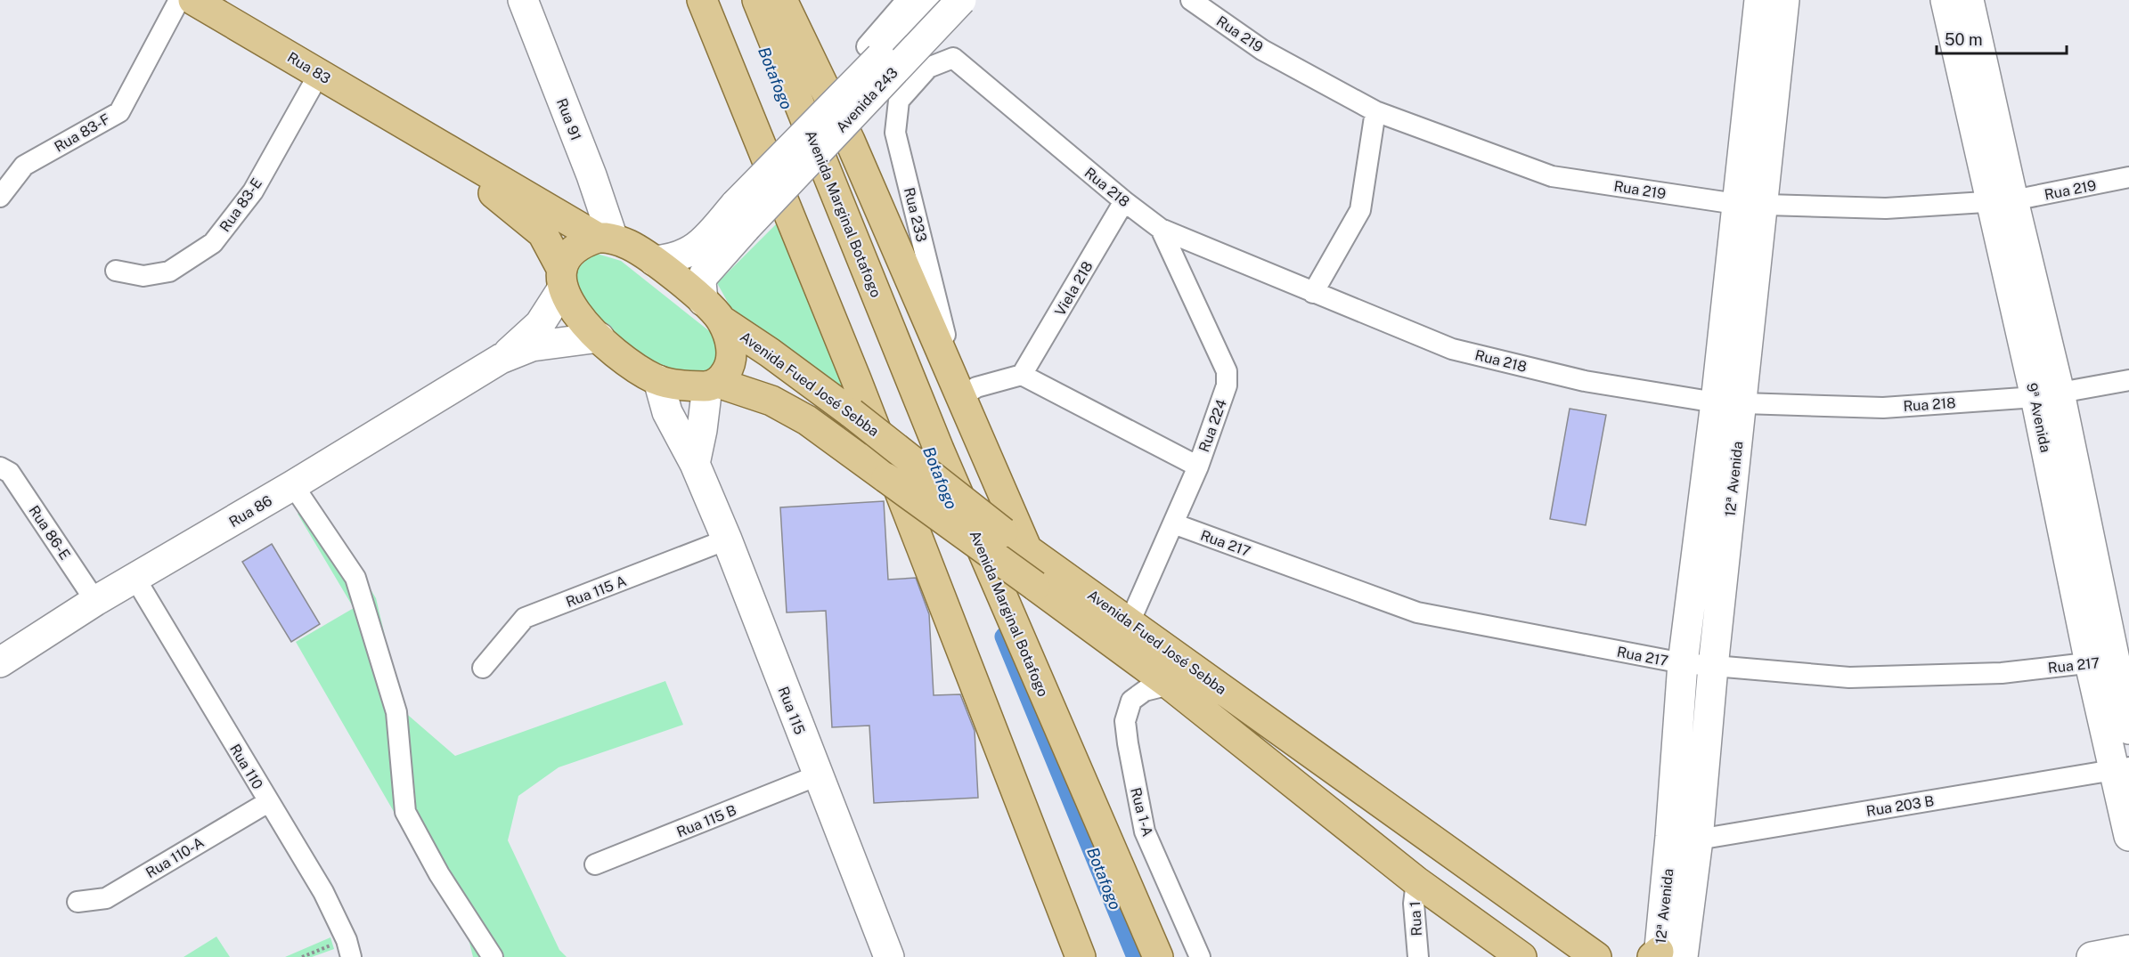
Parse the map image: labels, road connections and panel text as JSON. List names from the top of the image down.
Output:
{
  "streets": {
    "main road": ["Rua 83", "Avenida Marginal Botafogo", "Avenida Fued José Sebba"],
    "street": [
      "Rua 219",
      "Avenida 243",
      "Rua 91",
      "Rua 83-F",
      "Rua 218",
      "Rua 83-E",
      "Rua 233",
      "Viela 218",
      "9ª Avenida",
      "Rua 224",
      "12ª Avenida",
      "Rua 86",
      "Rua 86-E",
      "Rua 217",
      "Rua 115 A",
      "Rua 115",
      "Rua 110",
      "Rua 203 B",
      "Rua 1-A",
      "Rua 115 B",
      "Rua 110-A",
      "Rua 1"
    ]
  },
  "crossings": [
    ["Rua 219", "9ª Avenida"],
    ["Rua 219", "12ª Avenida"],
    ["Rua 83", "Avenida 243"],
    ["Rua 83", "Rua 91"],
    ["Rua 83", "Rua 83-E"],
    ["Rua 83", "Avenida Fued José Sebba"],
    ["Rua 83", "Rua 86"],
    ["Avenida 243", "Avenida Fued José Sebba"],
    ["Rua 218", "Rua 233"],
    ["Rua 218", "Viela 218"],
    ["Rua 218", "9ª Avenida"],
    ["Rua 218", "Rua 224"],
    ["Rua 218", "12ª Avenida"],
    ["Avenida Fued José Sebba", "Rua 224"],
    ["Avenida Fued José Sebba", "Rua 86"],
    ["Avenida Fued José Sebba", "Rua 115"],
    ["Avenida Fued José Sebba", "Rua 1-A"],
    ["Avenida Fued José Sebba", "Rua 1"],
    ["9ª Avenida", "Rua 217"],
    ["9ª Avenida", "Rua 203 B"],
    ["Rua 224", "Rua 217"],
    ["12ª Avenida", "Rua 217"],
    ["12ª Avenida", "Rua 203 B"],
    ["Rua 86", "Rua 86-E"],
    ["Rua 86", "Rua 110"],
    ["Rua 115 A", "Rua 115"],
    ["Rua 115", "Rua 115 B"],
    ["Rua 110", "Rua 110-A"]
  ],
  "water": ["Botafogo"],
  "scale_bar": "50 m"
}
